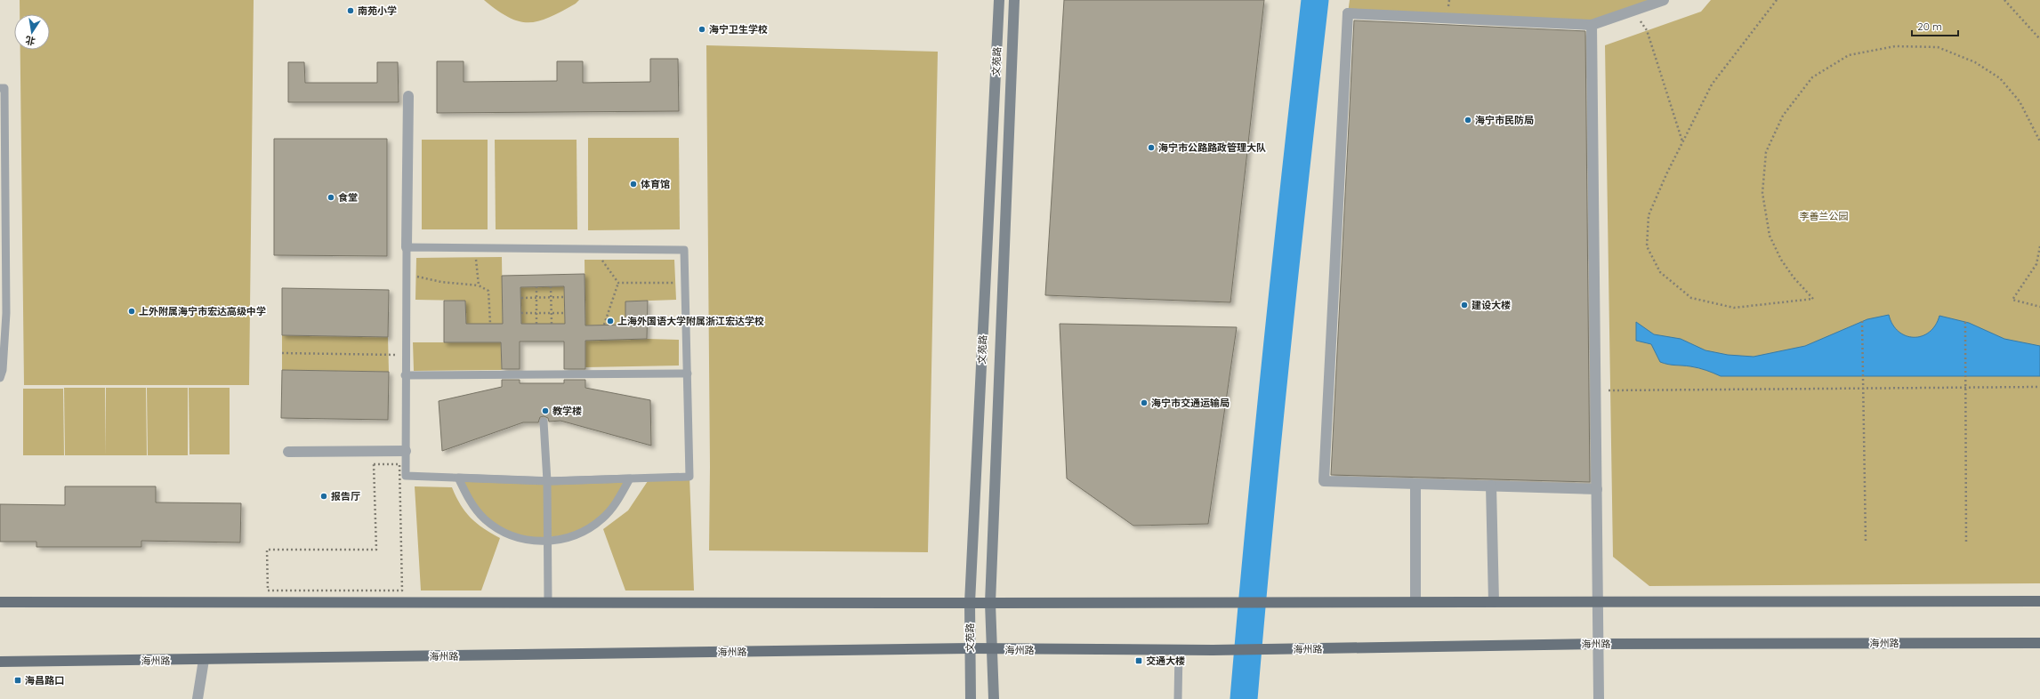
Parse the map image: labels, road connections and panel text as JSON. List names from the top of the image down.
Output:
{
  "streets": {
    "main road": ["文苑路", "海州路"]
  },
  "crossings": [
    ["文苑路", "海州路"]
  ],
  "parks": ["李善兰公园"],
  "places": {
    "other": [
      "南苑小学",
      "海宁卫生学校",
      "海宁市民防局",
      "海宁市公路路政管理大队",
      "体育馆",
      "食堂",
      "建设大楼",
      "上外附属海宁市宏达高级中学",
      "上海外国语大学附属浙江宏达学校",
      "海宁市交通运输局",
      "教学楼",
      "报告厅"
    ],
    "transit": ["交通大楼", "海昌路口"]
  },
  "scale_bar": "20 m",
  "north": "bottom"
}
